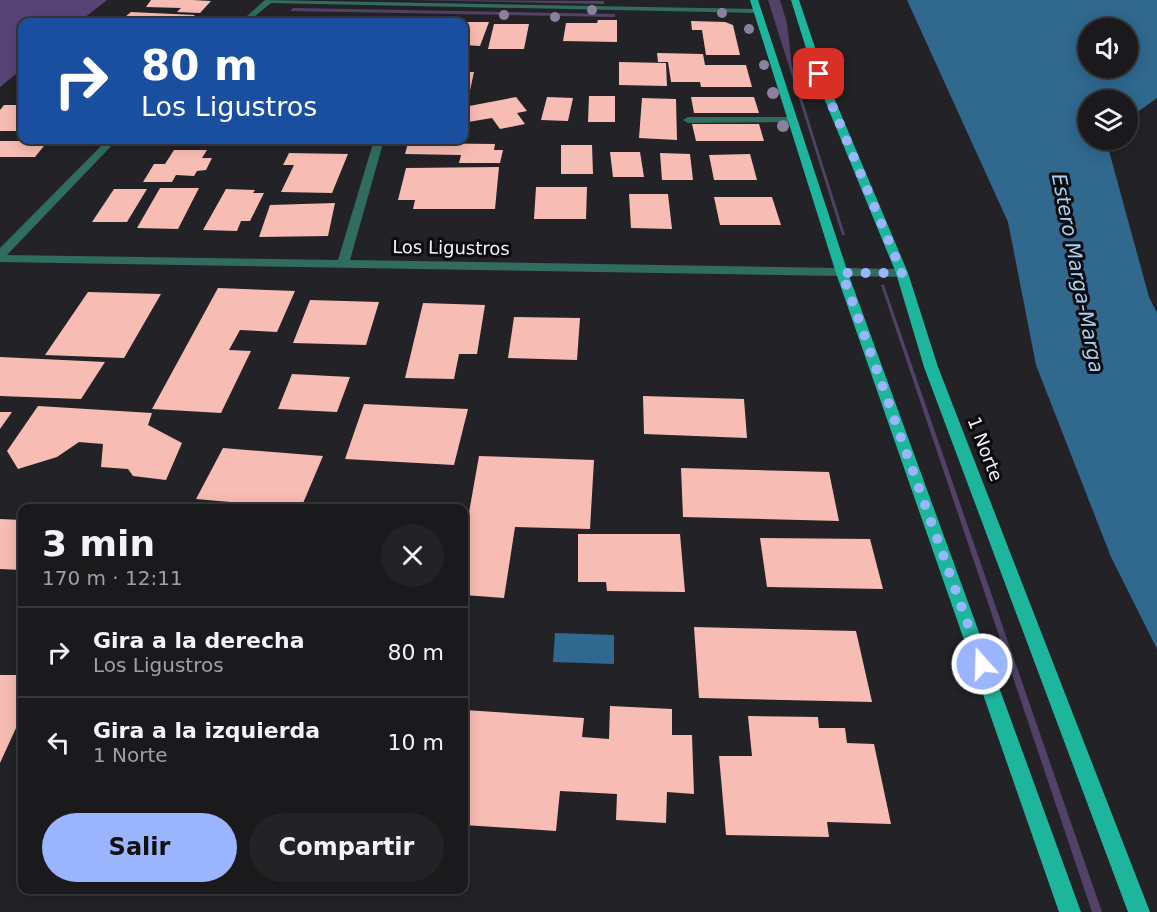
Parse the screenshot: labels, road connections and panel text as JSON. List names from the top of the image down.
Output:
{
  "streets": {
    "main road": ["1 Norte"],
    "street": ["Los Ligustros"]
  },
  "crossings": [
    ["Los Ligustros", "1 Norte"]
  ],
  "water": ["Estero Marga-Marga"],
  "page": {
    "turn": ["80 m", "Los Ligustros"],
    "heading": ["3 min", "170 m · 12:11"],
    "list": [
      {
        "name": "Gira a la derecha",
        "note": "Los Ligustros",
        "value": "80 m"
      },
      {
        "name": "Gira a la izquierda",
        "note": "1 Norte",
        "value": "10 m"
      }
    ],
    "buttons": ["Salir", "Compartir"]
  }
}
